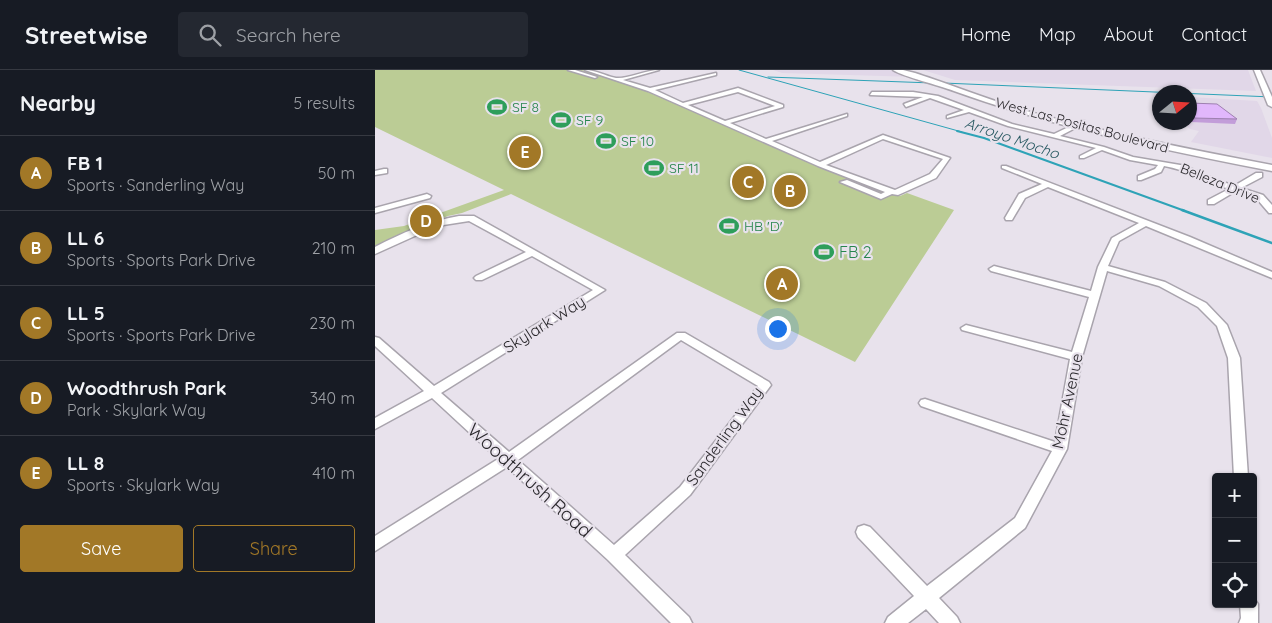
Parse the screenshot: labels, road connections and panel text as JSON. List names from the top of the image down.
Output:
{
  "streets": {
    "main road": ["West Las Positas Boulevard"],
    "street": [
      "Belleza Drive",
      "Skylark Way",
      "Mohr Avenue",
      "Sanderling Way",
      "Woodthrush Road"
    ]
  },
  "crossings": [
    ["Skylark Way", "Woodthrush Road"],
    ["Sanderling Way", "Woodthrush Road"]
  ],
  "water": ["Arroyo Mocho"],
  "places": {
    "sports": [
      "SF 8",
      "SF 9",
      "SF 10",
      "SF 11",
      "HB 'D'",
      "FB 2"
    ]
  },
  "north": "right",
  "page": {
    "header": "Streetwise",
    "search": "Search here",
    "nav": [
      "Home",
      "Map",
      "About",
      "Contact"
    ],
    "heading": ["Nearby", "5 results"],
    "pins": [
      "E",
      "C",
      "B",
      "D",
      "A"
    ],
    "list": [
      {
        "mark": "A",
        "name": "FB 1",
        "note": "Sports · Sanderling Way",
        "value": "50 m"
      },
      {
        "mark": "B",
        "name": "LL 6",
        "note": "Sports · Sports Park Drive",
        "value": "210 m"
      },
      {
        "mark": "C",
        "name": "LL 5",
        "note": "Sports · Sports Park Drive",
        "value": "230 m"
      },
      {
        "mark": "D",
        "name": "Woodthrush Park",
        "note": "Park · Skylark Way",
        "value": "340 m"
      },
      {
        "mark": "E",
        "name": "LL 8",
        "note": "Sports · Skylark Way",
        "value": "410 m"
      }
    ],
    "map_buttons": ["+", "−"],
    "buttons": ["Save", "Share"]
  }
}
